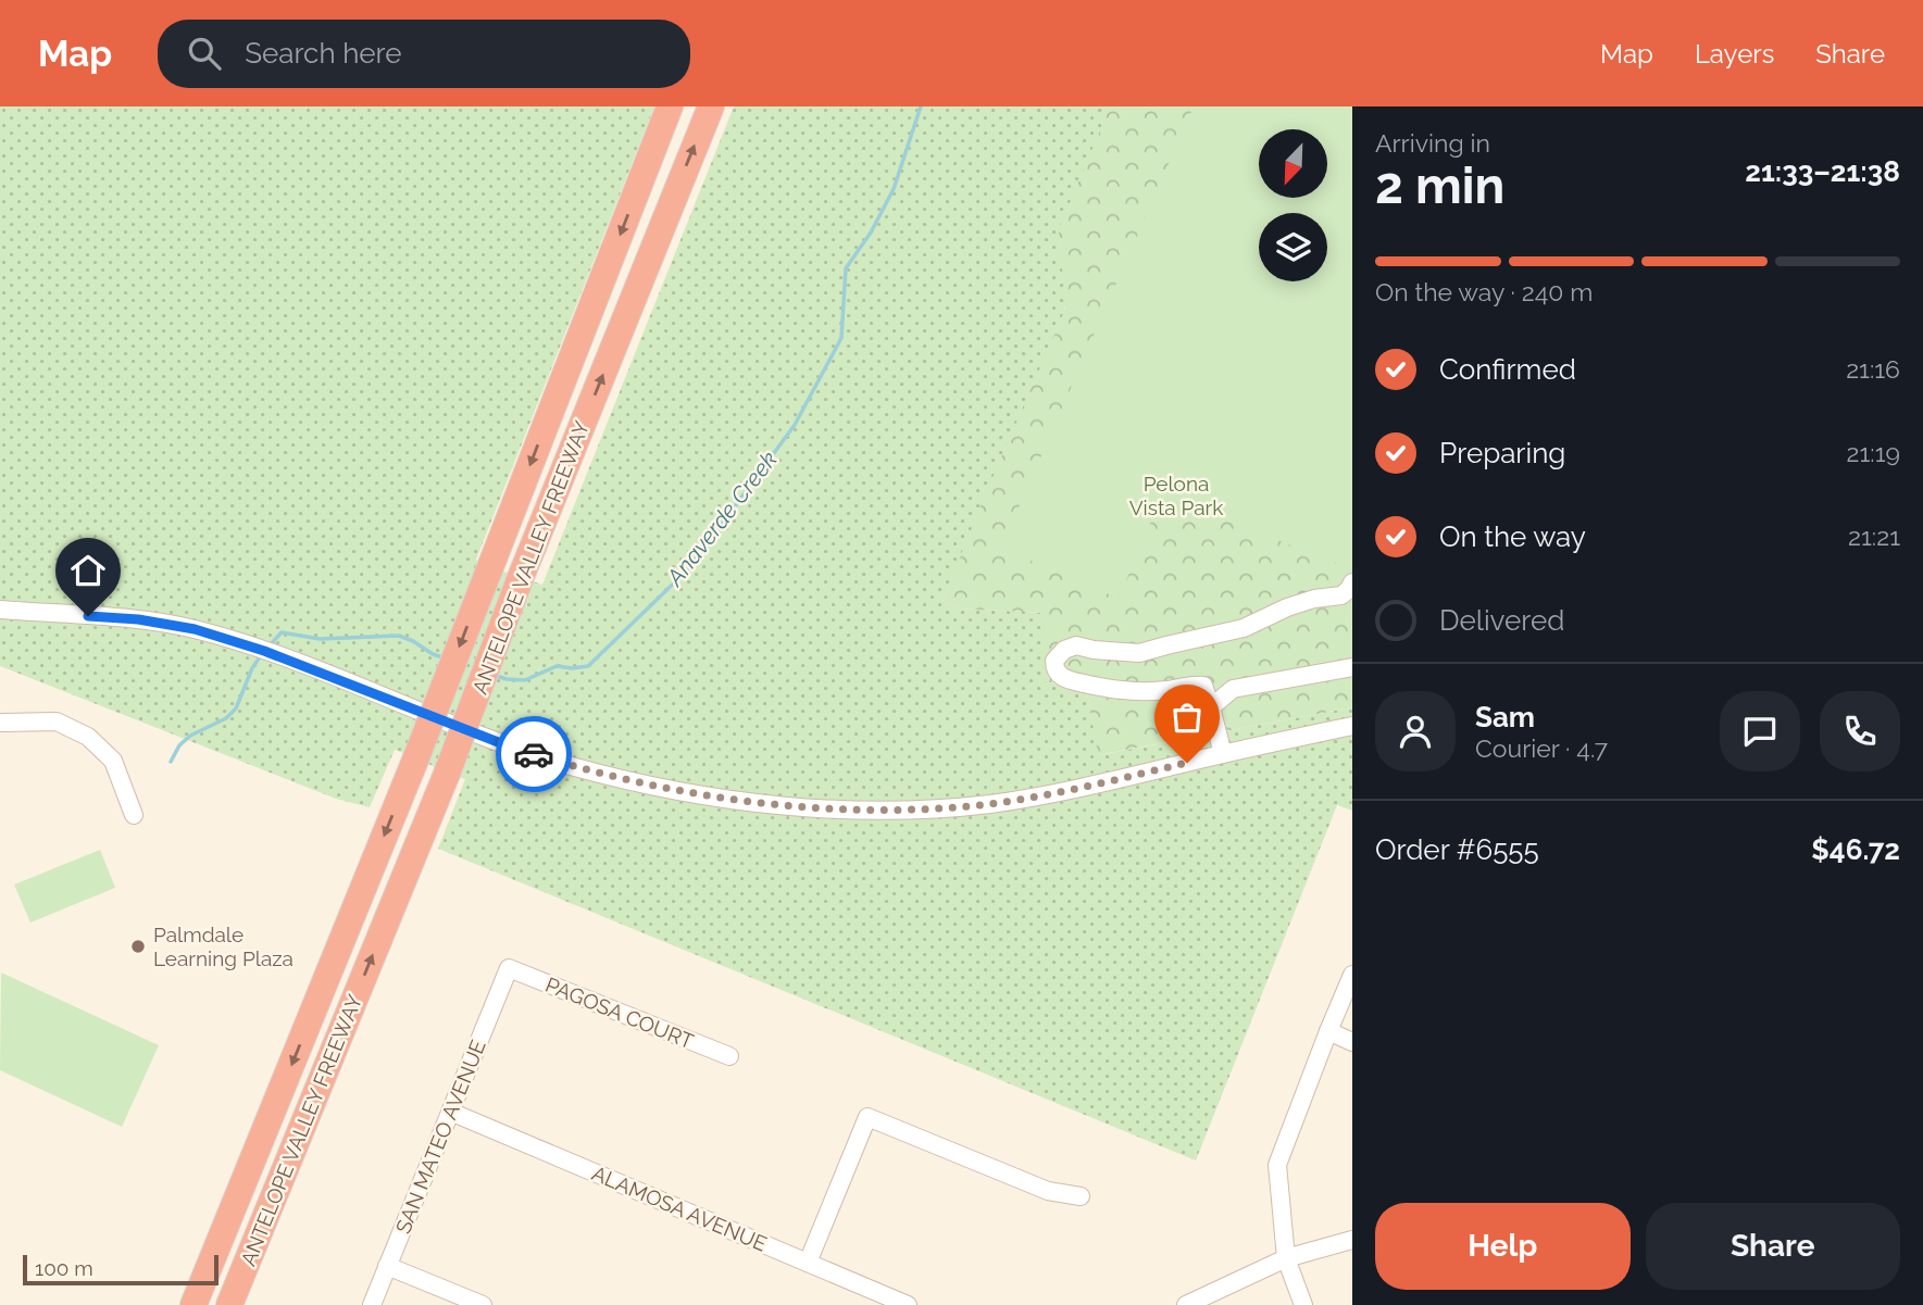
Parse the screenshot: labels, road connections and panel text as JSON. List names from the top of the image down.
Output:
{
  "streets": {
    "highway": ["ANTELOPE VALLEY FREEWAY"],
    "street": ["PAGOSA COURT", "SAN MATEO AVENUE", "ALAMOSA AVENUE"]
  },
  "crossings": [
    ["PAGOSA COURT", "SAN MATEO AVENUE"],
    ["SAN MATEO AVENUE", "ALAMOSA AVENUE"]
  ],
  "water": ["Anaverde Creek"],
  "parks": ["Pelona Vista Park"],
  "places": ["Palmdale Learning Plaza"],
  "scale_bar": "100 m",
  "north": "bottom left",
  "page": {
    "header": "Map",
    "search": "Search here",
    "nav": ["Map", "Layers", "Share"],
    "heading": ["2 min", "Arriving in", "21:33–21:38"],
    "panel": [
      "Sam",
      "Courier · 4.7",
      "Order #6555",
      "$46.72"
    ],
    "bar": "On the way · 240 m",
    "list": [
      ["Confirmed", "21:16"],
      ["Preparing", "21:19"],
      ["On the way", "21:21"],
      "Delivered"
    ],
    "buttons": ["Help", "Share"],
    "scale": "100 m"
  }
}
